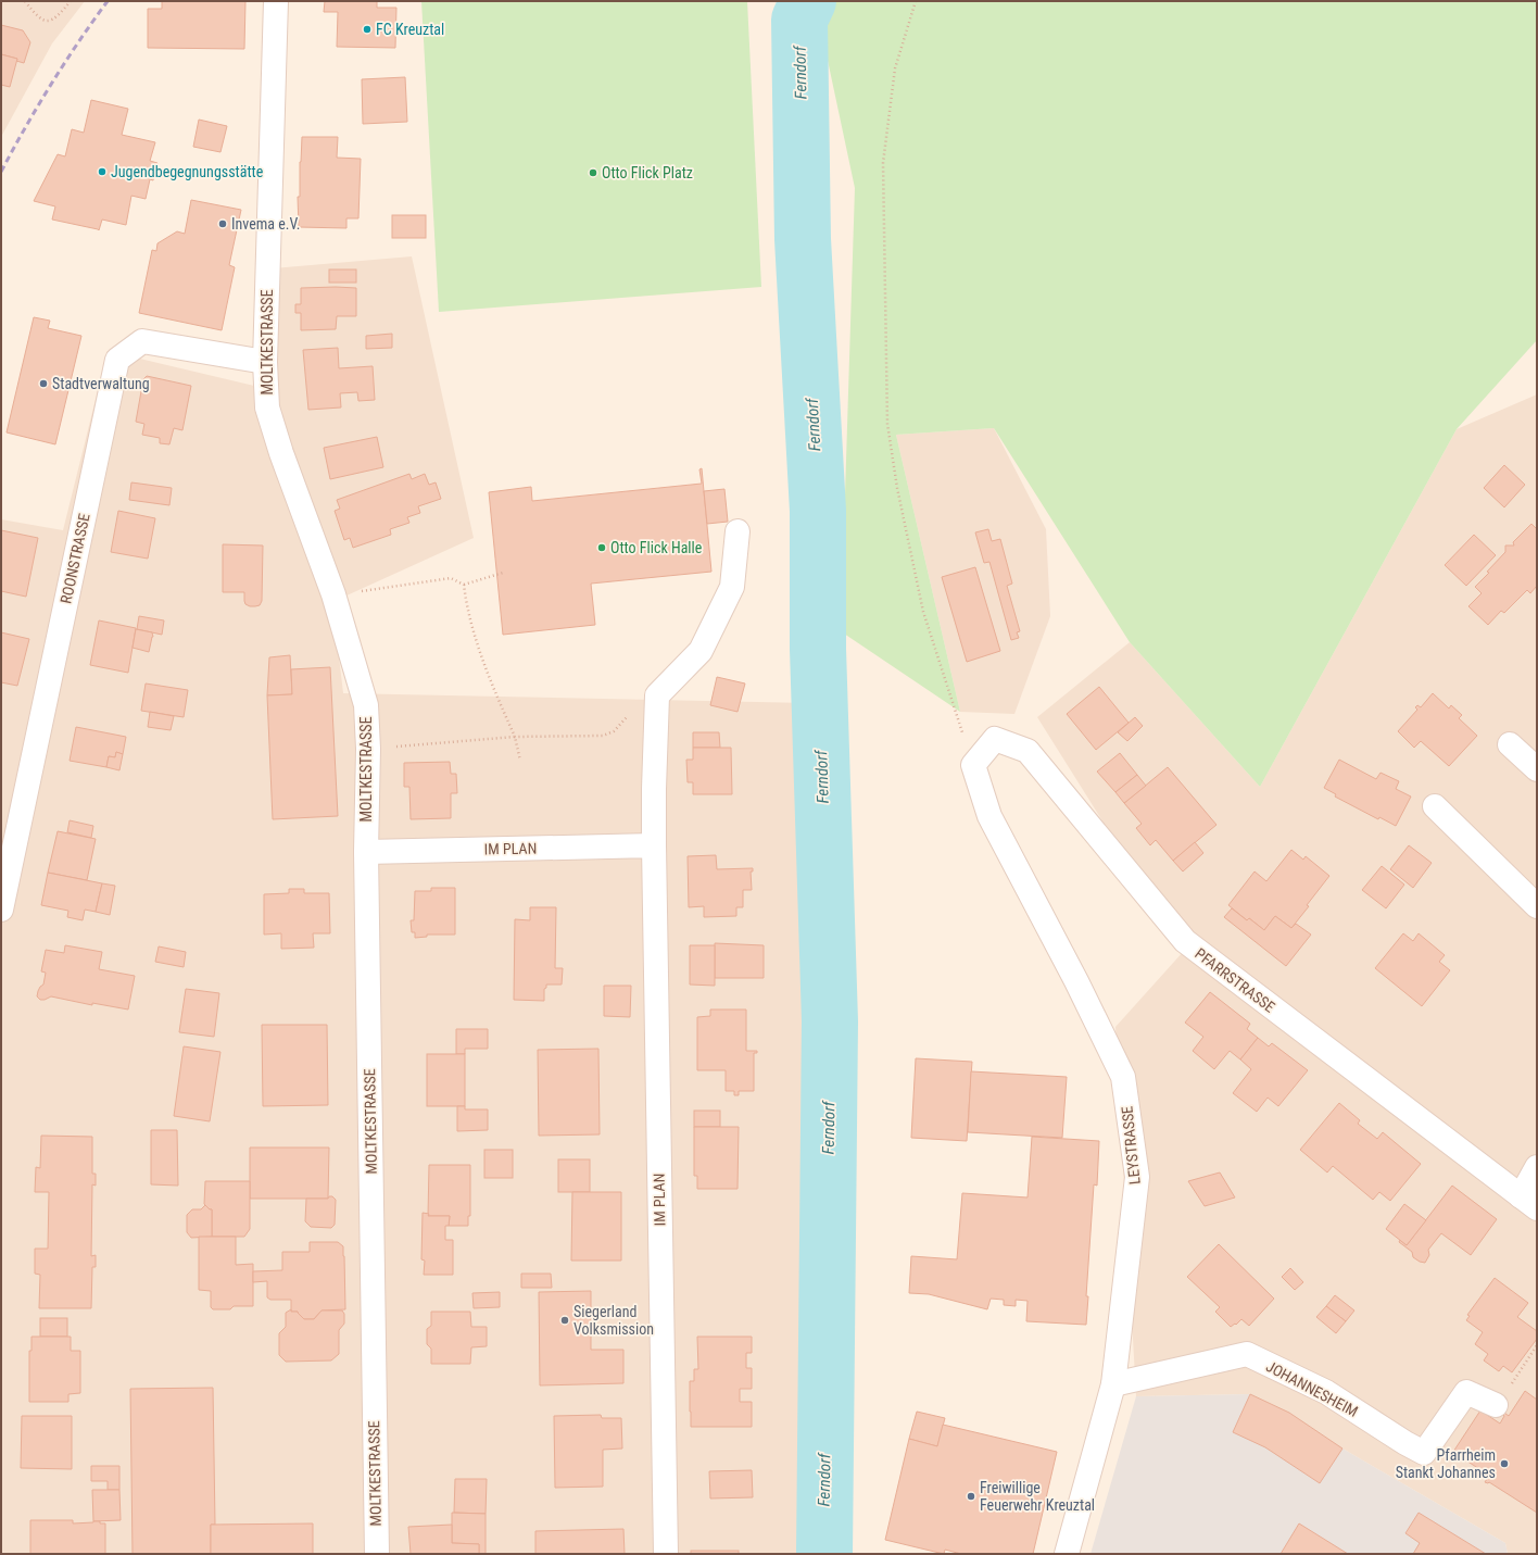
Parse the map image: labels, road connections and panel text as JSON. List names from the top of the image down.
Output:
{
  "streets": {
    "street": [
      "MOLTKESTRASSE",
      "ROONSTRASSE",
      "IM PLAN",
      "PFARRSTRASSE",
      "LEYSTRASSE",
      "JOHANNESHEIM"
    ]
  },
  "crossings": [
    ["MOLTKESTRASSE", "ROONSTRASSE"],
    ["MOLTKESTRASSE", "IM PLAN"],
    ["PFARRSTRASSE", "LEYSTRASSE"],
    ["LEYSTRASSE", "JOHANNESHEIM"]
  ],
  "water": ["Ferndorf"],
  "places": [
    "FC Kreuztal",
    "Jugendbegegnungsstätte",
    "Otto Flick Platz",
    "Invema e.V.",
    "Stadtverwaltung",
    "Otto Flick Halle",
    "Siegerland Volksmission",
    "Pfarrheim Stankt Johannes",
    "Freiwillige Feuerwehr Kreuztal"
  ]
}
